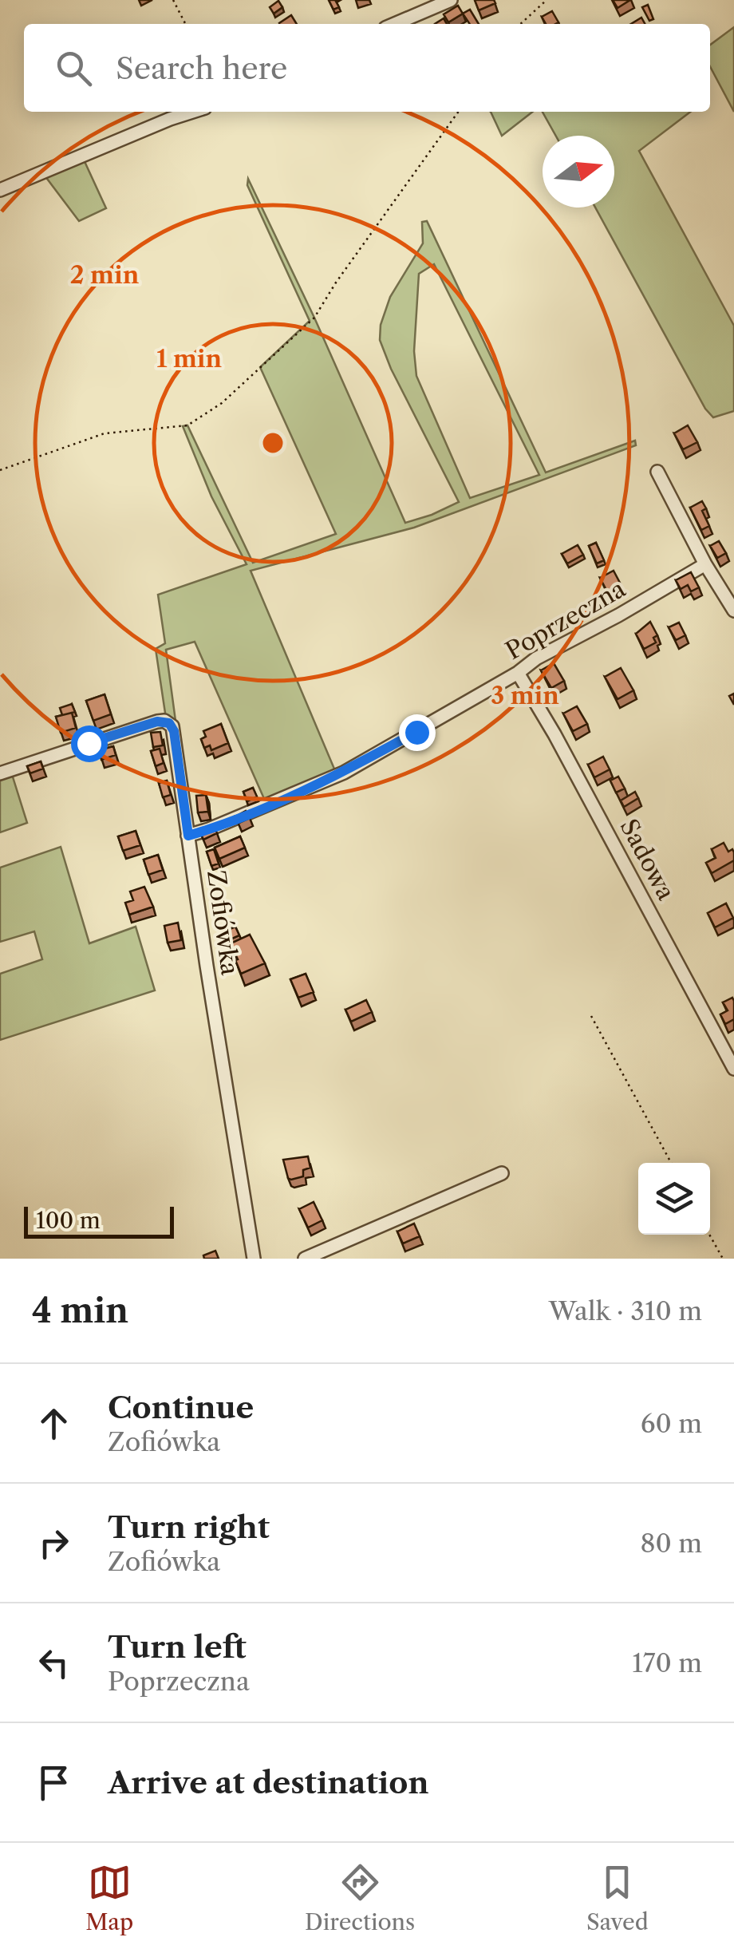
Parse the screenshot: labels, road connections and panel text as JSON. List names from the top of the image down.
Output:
{
  "streets": {
    "street": ["Poprzeczna", "Sadowa", "Zofiówka"]
  },
  "crossings": [
    ["Poprzeczna", "Sadowa"],
    ["Poprzeczna", "Zofiówka"]
  ],
  "scale_bar": "100 m",
  "north": "right",
  "page": {
    "search": "Search here",
    "scale": "100 m",
    "heading": ["4 min", "Walk · 310 m"],
    "list": [
      ["Continue", "Zofiówka", "60 m"],
      ["Turn right", "Zofiówka", "80 m"],
      ["Turn left", "Poprzeczna", "170 m"],
      "Arrive at destination"
    ],
    "nav": ["Map", "Directions", "Saved"]
  },
  "rings": ["2 min", "1 min", "3 min"]
}
